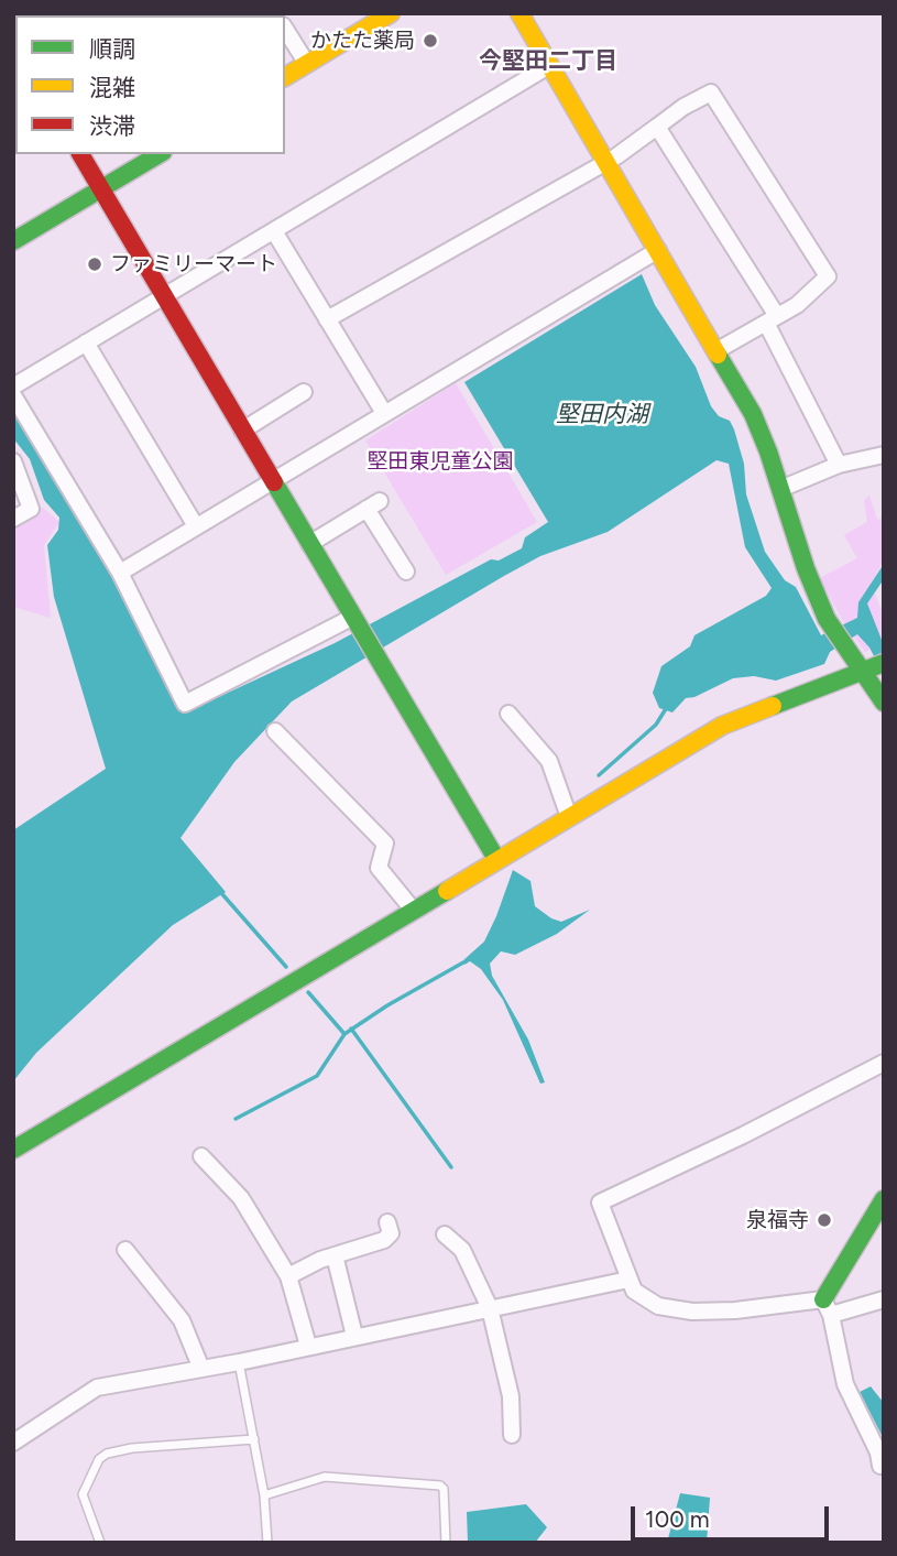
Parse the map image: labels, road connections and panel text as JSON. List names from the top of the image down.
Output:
{
  "districts": ["今堅田二丁目"],
  "water": ["堅田内湖"],
  "parks": ["堅田東児童公園"],
  "places": ["かたた薬局", "ファミリーマート", "泉福寺"],
  "legend": ["順調", "混雑", "渋滞"],
  "scale_bar": "100 m"
}
